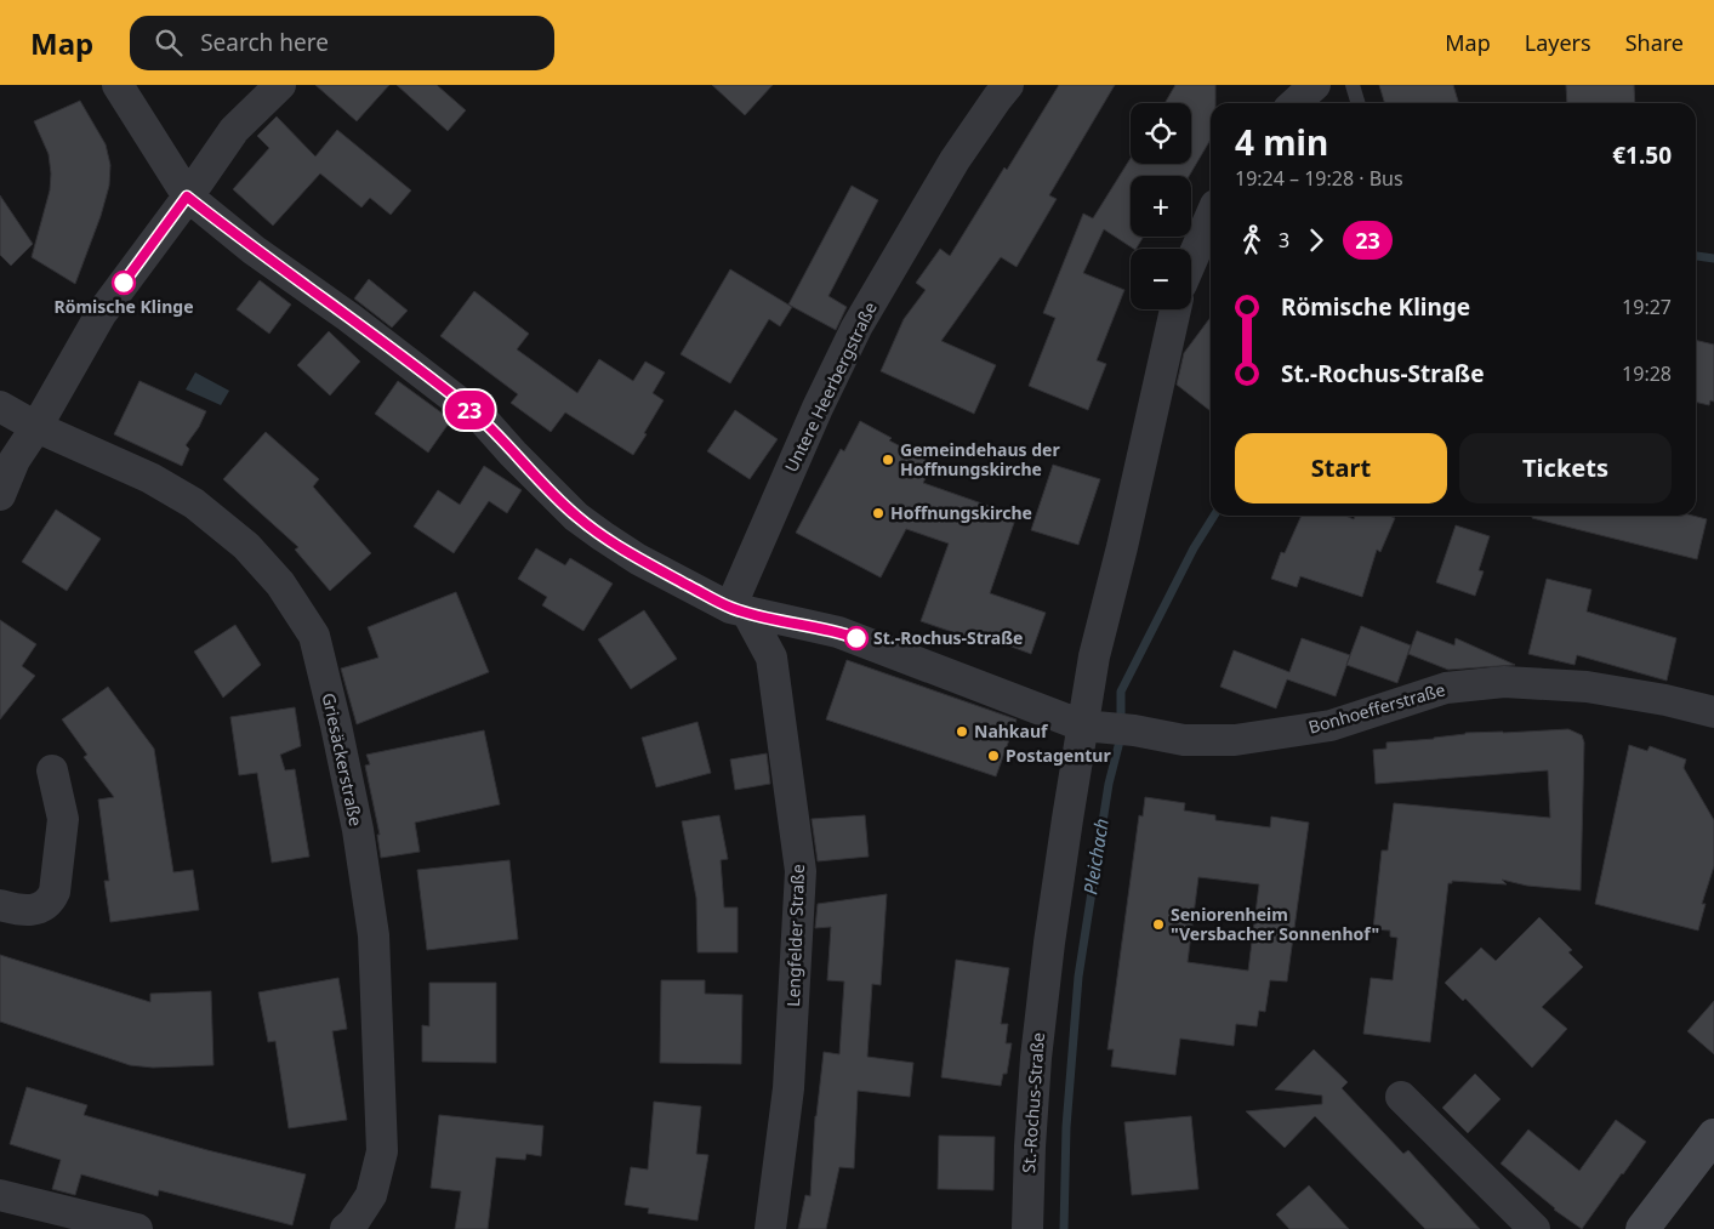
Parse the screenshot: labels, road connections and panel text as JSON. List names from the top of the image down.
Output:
{
  "streets": {
    "street": [
      "Untere Heerbergstraße",
      "Bonhoefferstraße",
      "Griesäckerstraße",
      "Lengfelder Straße",
      "St.-Rochus-Straße"
    ]
  },
  "crossings": [
    ["Untere Heerbergstraße", "Bonhoefferstraße"],
    ["Untere Heerbergstraße", "Lengfelder Straße"],
    ["Bonhoefferstraße", "Lengfelder Straße"],
    ["Bonhoefferstraße", "St.-Rochus-Straße"]
  ],
  "water": ["Pleichach"],
  "places": [
    "Römische Klinge",
    "Gemeindehaus der Hoffnungskirche",
    "Hoffnungskirche",
    "St.-Rochus-Straße",
    "Nahkauf",
    "Postagentur",
    "Seniorenheim \"Versbacher Sonnenhof\""
  ],
  "lines": ["bus line 23"],
  "page": {
    "header": "Map",
    "search": "Search here",
    "nav": ["Map", "Layers", "Share"],
    "on_map": "23",
    "map_buttons": ["+", "−"],
    "heading": ["4 min", "19:24 – 19:28 · Bus", "€1.50"],
    "legs": ["3", "23"],
    "list": [
      {
        "name": "Römische Klinge",
        "value": "19:27"
      },
      {
        "name": "St.-Rochus-Straße",
        "value": "19:28"
      }
    ],
    "buttons": ["Start", "Tickets"]
  }
}
